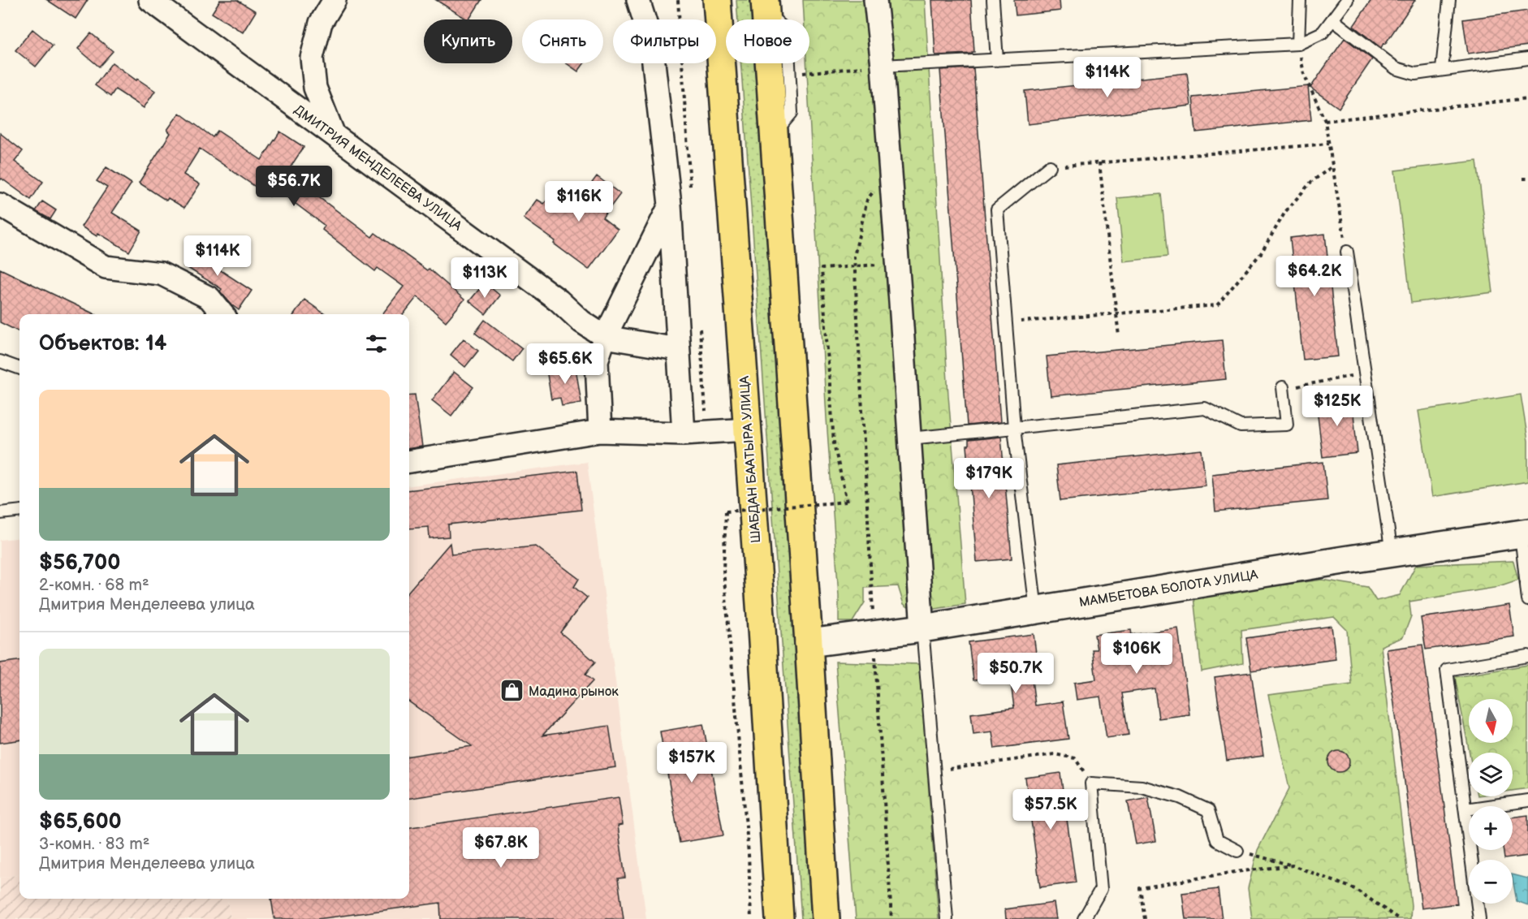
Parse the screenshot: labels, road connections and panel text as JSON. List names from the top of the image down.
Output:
{
  "streets": {
    "main road": ["ШАБДАН БААТЫРА УЛИЦА"],
    "street": ["ДМИТРИЯ МЕНДЕЛЕЕВА УЛИЦА", "МАМБЕТОВА БОЛОТА УЛИЦА"]
  },
  "places": {
    "shop": ["Мадина рынок"]
  },
  "north": "bottom",
  "page": {
    "chip": [
      "Купить",
      "Снять",
      "Фильтры",
      "Новое"
    ],
    "price": [
      "$114K",
      "$56.7K",
      "$116K",
      "$114K",
      "$64.2K",
      "$113K",
      "$65.6K",
      "$125K",
      "$179K",
      "$106K",
      "$50.7K",
      "$157K",
      "$57.5K",
      "$67.8K"
    ],
    "heading": "Объектов: 14",
    "list": [
      {
        "name": "$56,700",
        "note": "2-комн. · 68 m² · Дмитрия Менделеева улица"
      },
      {
        "name": "$65,600",
        "note": "3-комн. · 83 m² · Дмитрия Менделеева улица"
      }
    ],
    "map_buttons": ["+", "−"]
  }
}
